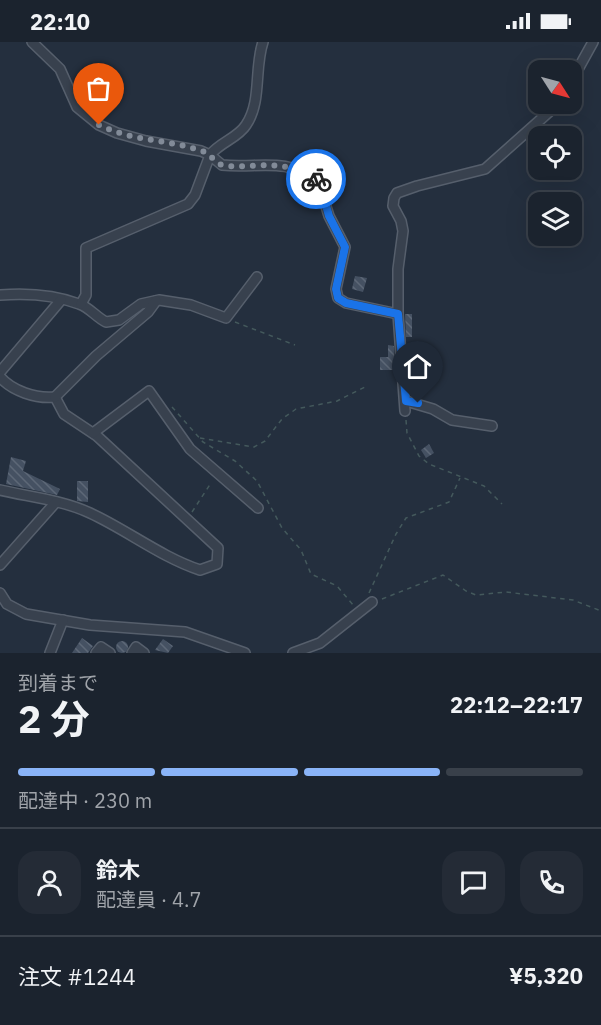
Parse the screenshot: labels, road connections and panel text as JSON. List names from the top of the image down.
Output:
{
  "north": "bottom right",
  "page": {
    "status": "22:10",
    "heading": ["2 分", "到着まで", "22:12–22:17"],
    "panel": [
      "鈴木",
      "配達員 · 4.7",
      "注文 #1244",
      "¥5,320"
    ],
    "bar": "配達中 · 230 m"
  }
}
